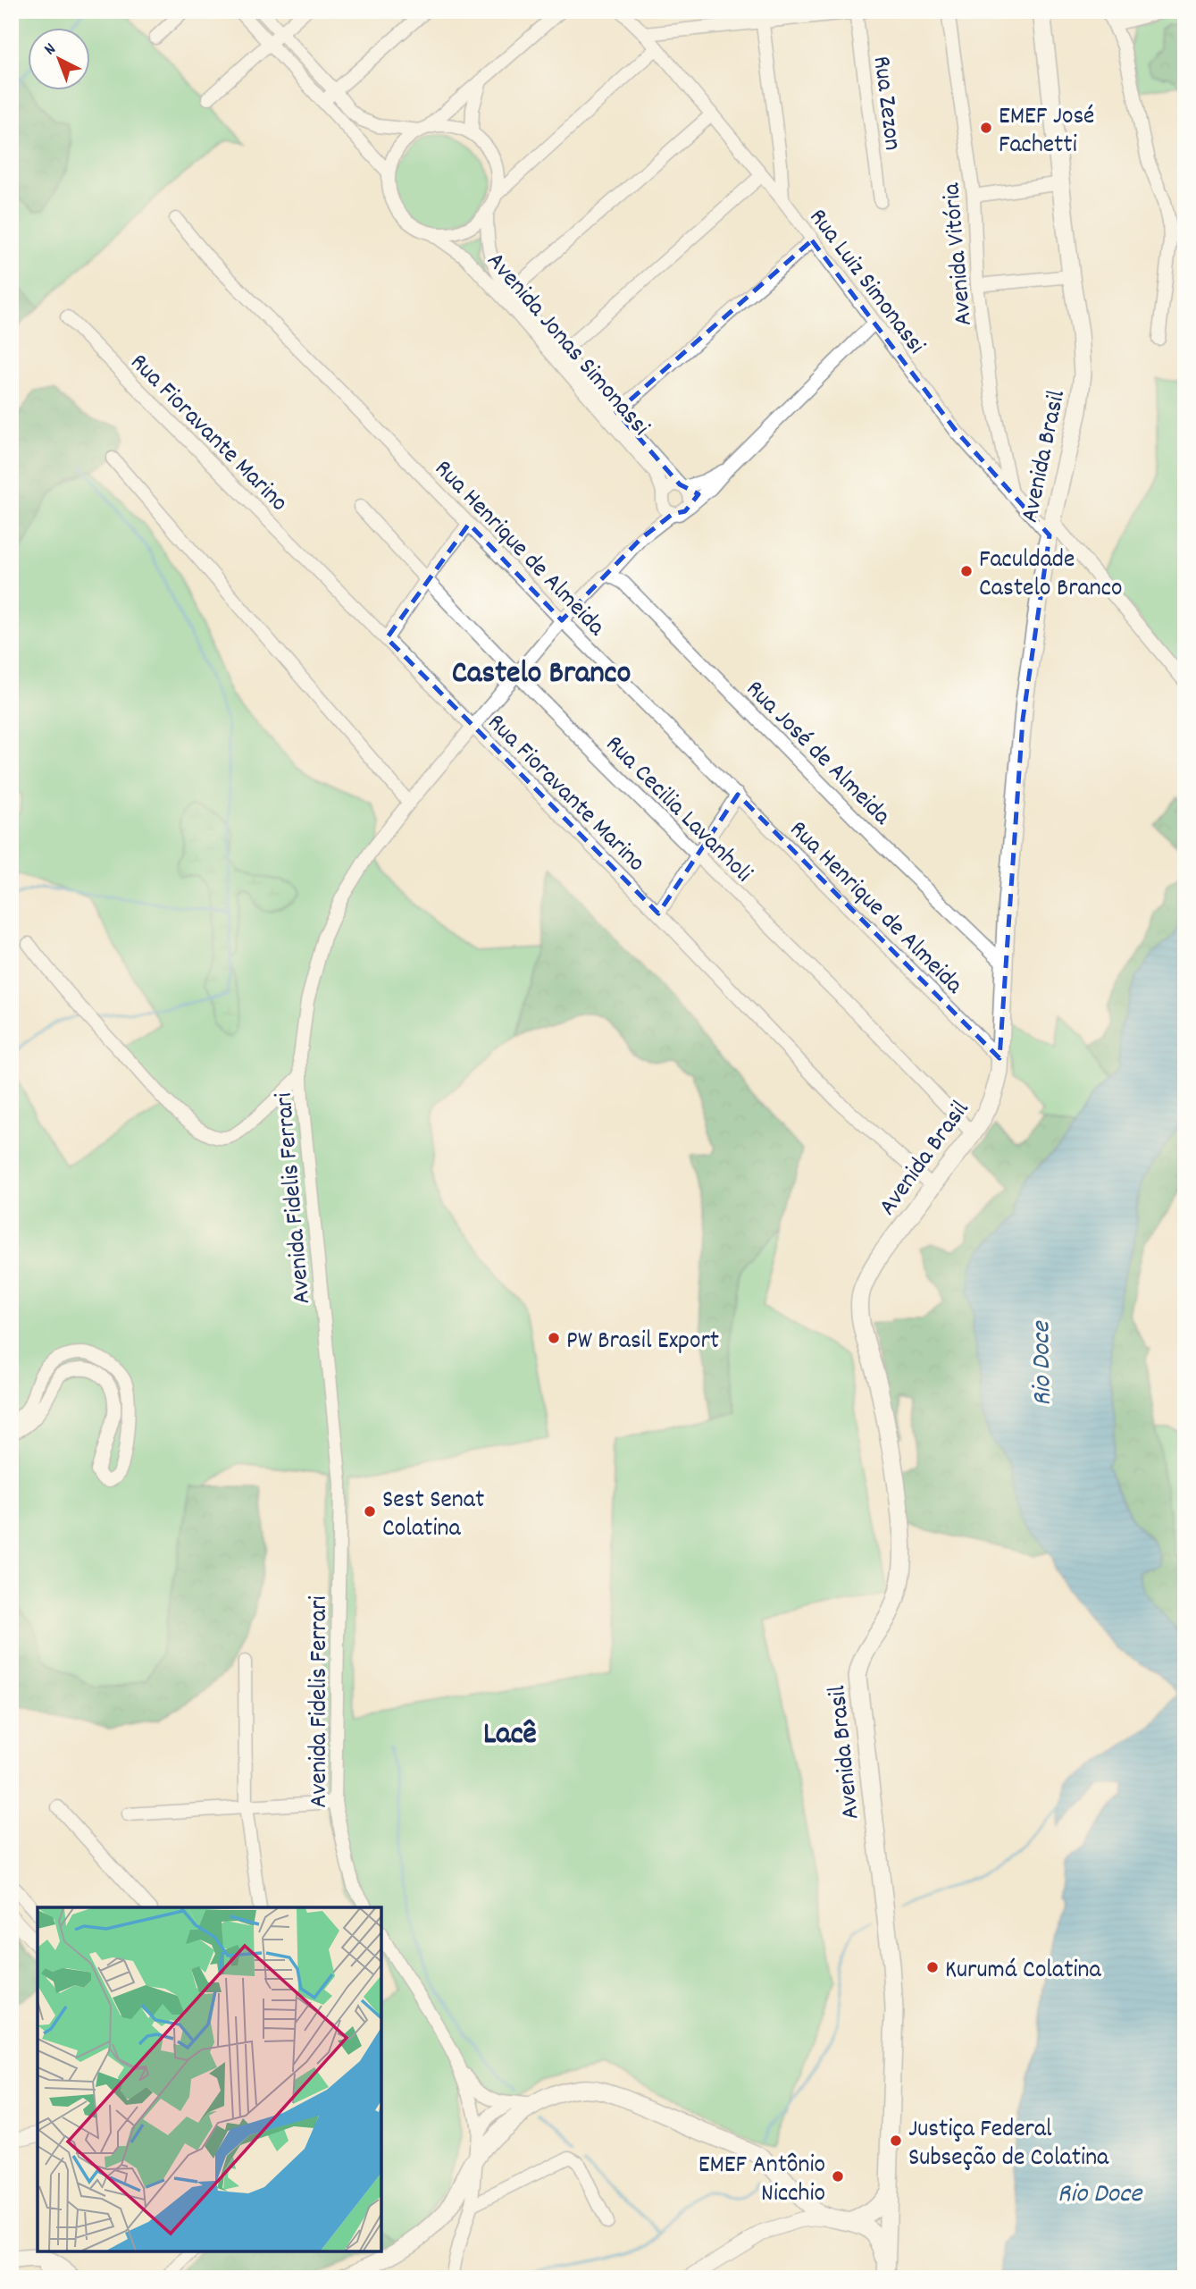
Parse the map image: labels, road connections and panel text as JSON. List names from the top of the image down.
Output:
{
  "streets": {
    "main road": ["Avenida Brasil"],
    "street": [
      "Rua Zezon",
      "Avenida Vitória",
      "Rua Luiz Simonassi",
      "Avenida Jonas Simonassi",
      "Rua Fioravante Marino",
      "Rua Henrique de Almeida",
      "Rua José de Almeida",
      "Rua Cecilia Lavanholi",
      "Avenida Fidelis Ferrari"
    ]
  },
  "crossings": [
    ["Avenida Vitória", "Rua Luiz Simonassi"],
    ["Rua Luiz Simonassi", "Avenida Brasil"],
    ["Avenida Jonas Simonassi", "Avenida Fidelis Ferrari"],
    ["Rua Fioravante Marino", "Avenida Brasil"],
    ["Rua Fioravante Marino", "Avenida Fidelis Ferrari"],
    ["Avenida Brasil", "Rua Henrique de Almeida"],
    ["Avenida Brasil", "Rua José de Almeida"],
    ["Avenida Brasil", "Rua Cecilia Lavanholi"],
    ["Rua Henrique de Almeida", "Avenida Fidelis Ferrari"],
    ["Rua José de Almeida", "Avenida Fidelis Ferrari"],
    ["Rua Cecilia Lavanholi", "Avenida Fidelis Ferrari"]
  ],
  "districts": ["Castelo Branco", "Lacê"],
  "water": ["Rio Doce"],
  "places": [
    "EMEF José Fachetti",
    "Faculdade Castelo Branco",
    "PW Brasil Export",
    "Sest Senat Colatina",
    "Kurumá Colatina",
    "Justiça Federal Subseção de Colatina",
    "EMEF Antônio Nicchio"
  ],
  "north": "top left"
}
